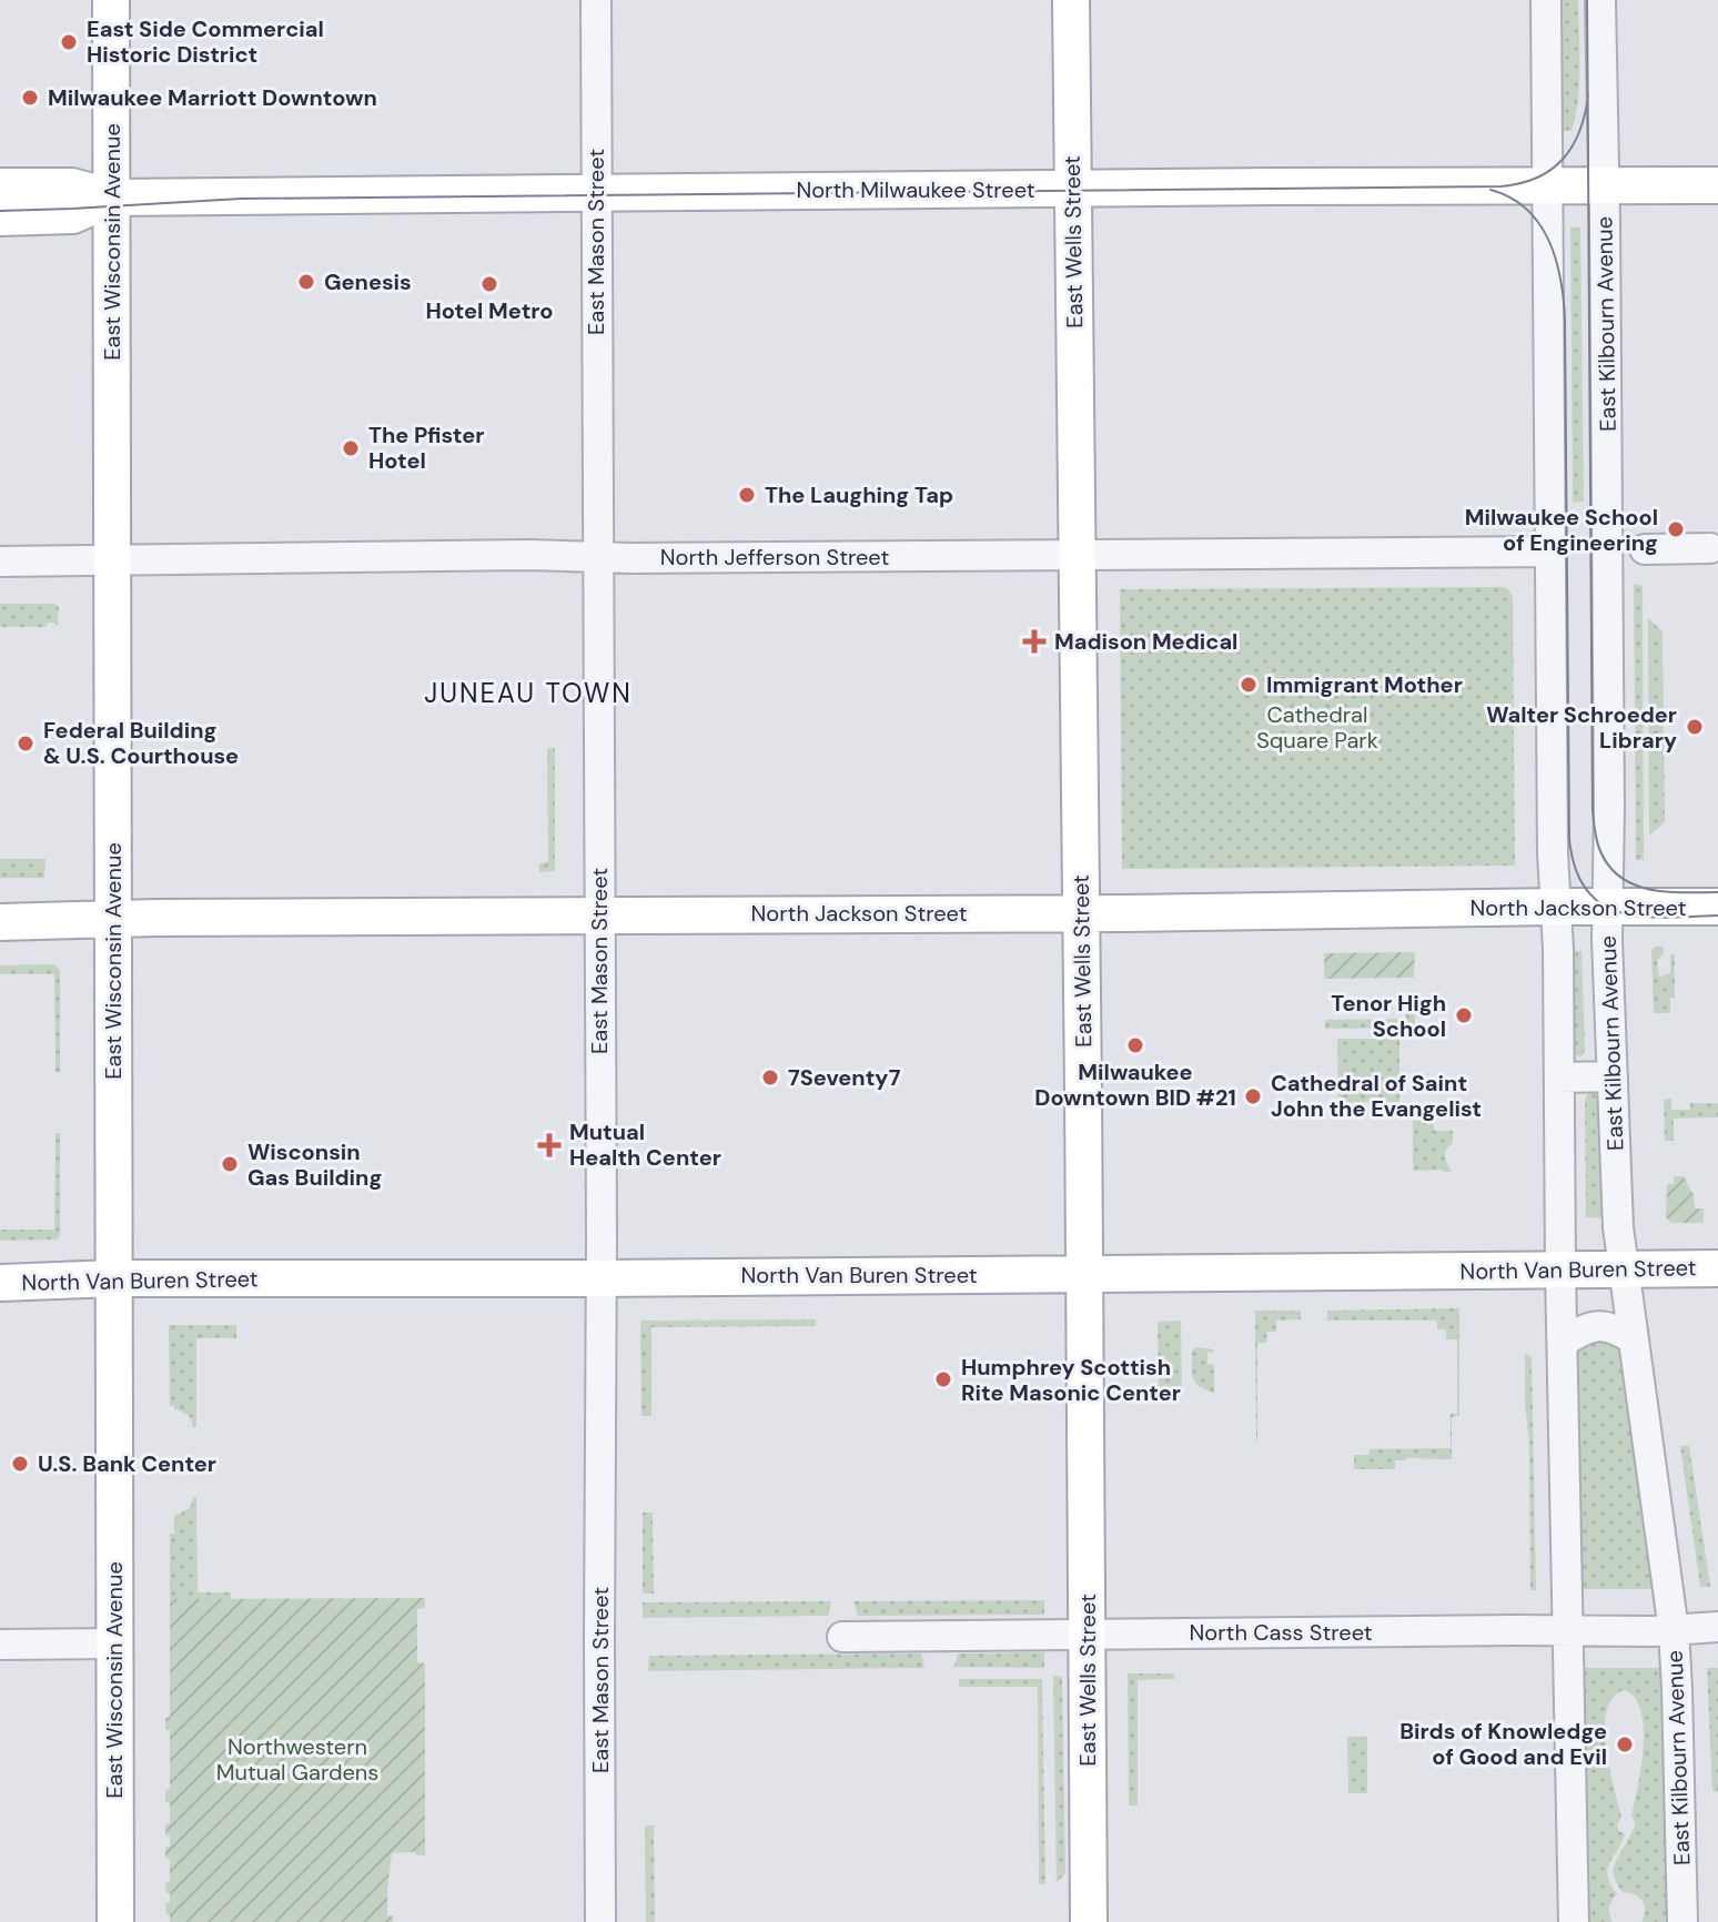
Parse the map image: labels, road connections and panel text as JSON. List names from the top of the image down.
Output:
{
  "streets": {
    "main road": [
      "North Milwaukee Street",
      "East Wisconsin Avenue",
      "East Wells Street",
      "North Jackson Street",
      "North Van Buren Street"
    ],
    "street": [
      "East Mason Street",
      "East Kilbourn Avenue",
      "North Jefferson Street",
      "North Cass Street"
    ]
  },
  "crossings": [
    ["North Milwaukee Street", "East Wisconsin Avenue"],
    ["North Milwaukee Street", "East Mason Street"],
    ["North Milwaukee Street", "East Wells Street"],
    ["North Milwaukee Street", "East Kilbourn Avenue"],
    ["East Wisconsin Avenue", "North Jefferson Street"],
    ["East Wisconsin Avenue", "North Jackson Street"],
    ["East Wisconsin Avenue", "North Van Buren Street"],
    ["East Mason Street", "North Jefferson Street"],
    ["East Mason Street", "North Jackson Street"],
    ["East Mason Street", "North Van Buren Street"],
    ["East Wells Street", "North Jefferson Street"],
    ["East Wells Street", "North Jackson Street"],
    ["East Wells Street", "North Van Buren Street"],
    ["East Wells Street", "North Cass Street"],
    ["East Kilbourn Avenue", "North Jackson Street"],
    ["East Kilbourn Avenue", "North Van Buren Street"],
    ["East Kilbourn Avenue", "North Cass Street"]
  ],
  "districts": ["JUNEAU TOWN"],
  "parks": ["Cathedral Square Park", "Northwestern Mutual Gardens"],
  "places": {
    "other": [
      "East Side Commercial Historic District",
      "Milwaukee Marriott Downtown",
      "Genesis",
      "Hotel Metro",
      "The Pfister Hotel",
      "The Laughing Tap",
      "Milwaukee School of Engineering",
      "Immigrant Mother",
      "Walter Schroeder Library",
      "Federal Building & U.S. Courthouse",
      "Tenor High School",
      "Milwaukee Downtown BID #21",
      "7Seventy7",
      "Cathedral of Saint John the Evangelist",
      "Wisconsin Gas Building",
      "Humphrey Scottish Rite Masonic Center",
      "U.S. Bank Center",
      "Birds of Knowledge of Good and Evil"
    ],
    "health": ["Madison Medical", "Mutual Health Center"]
  }
}
